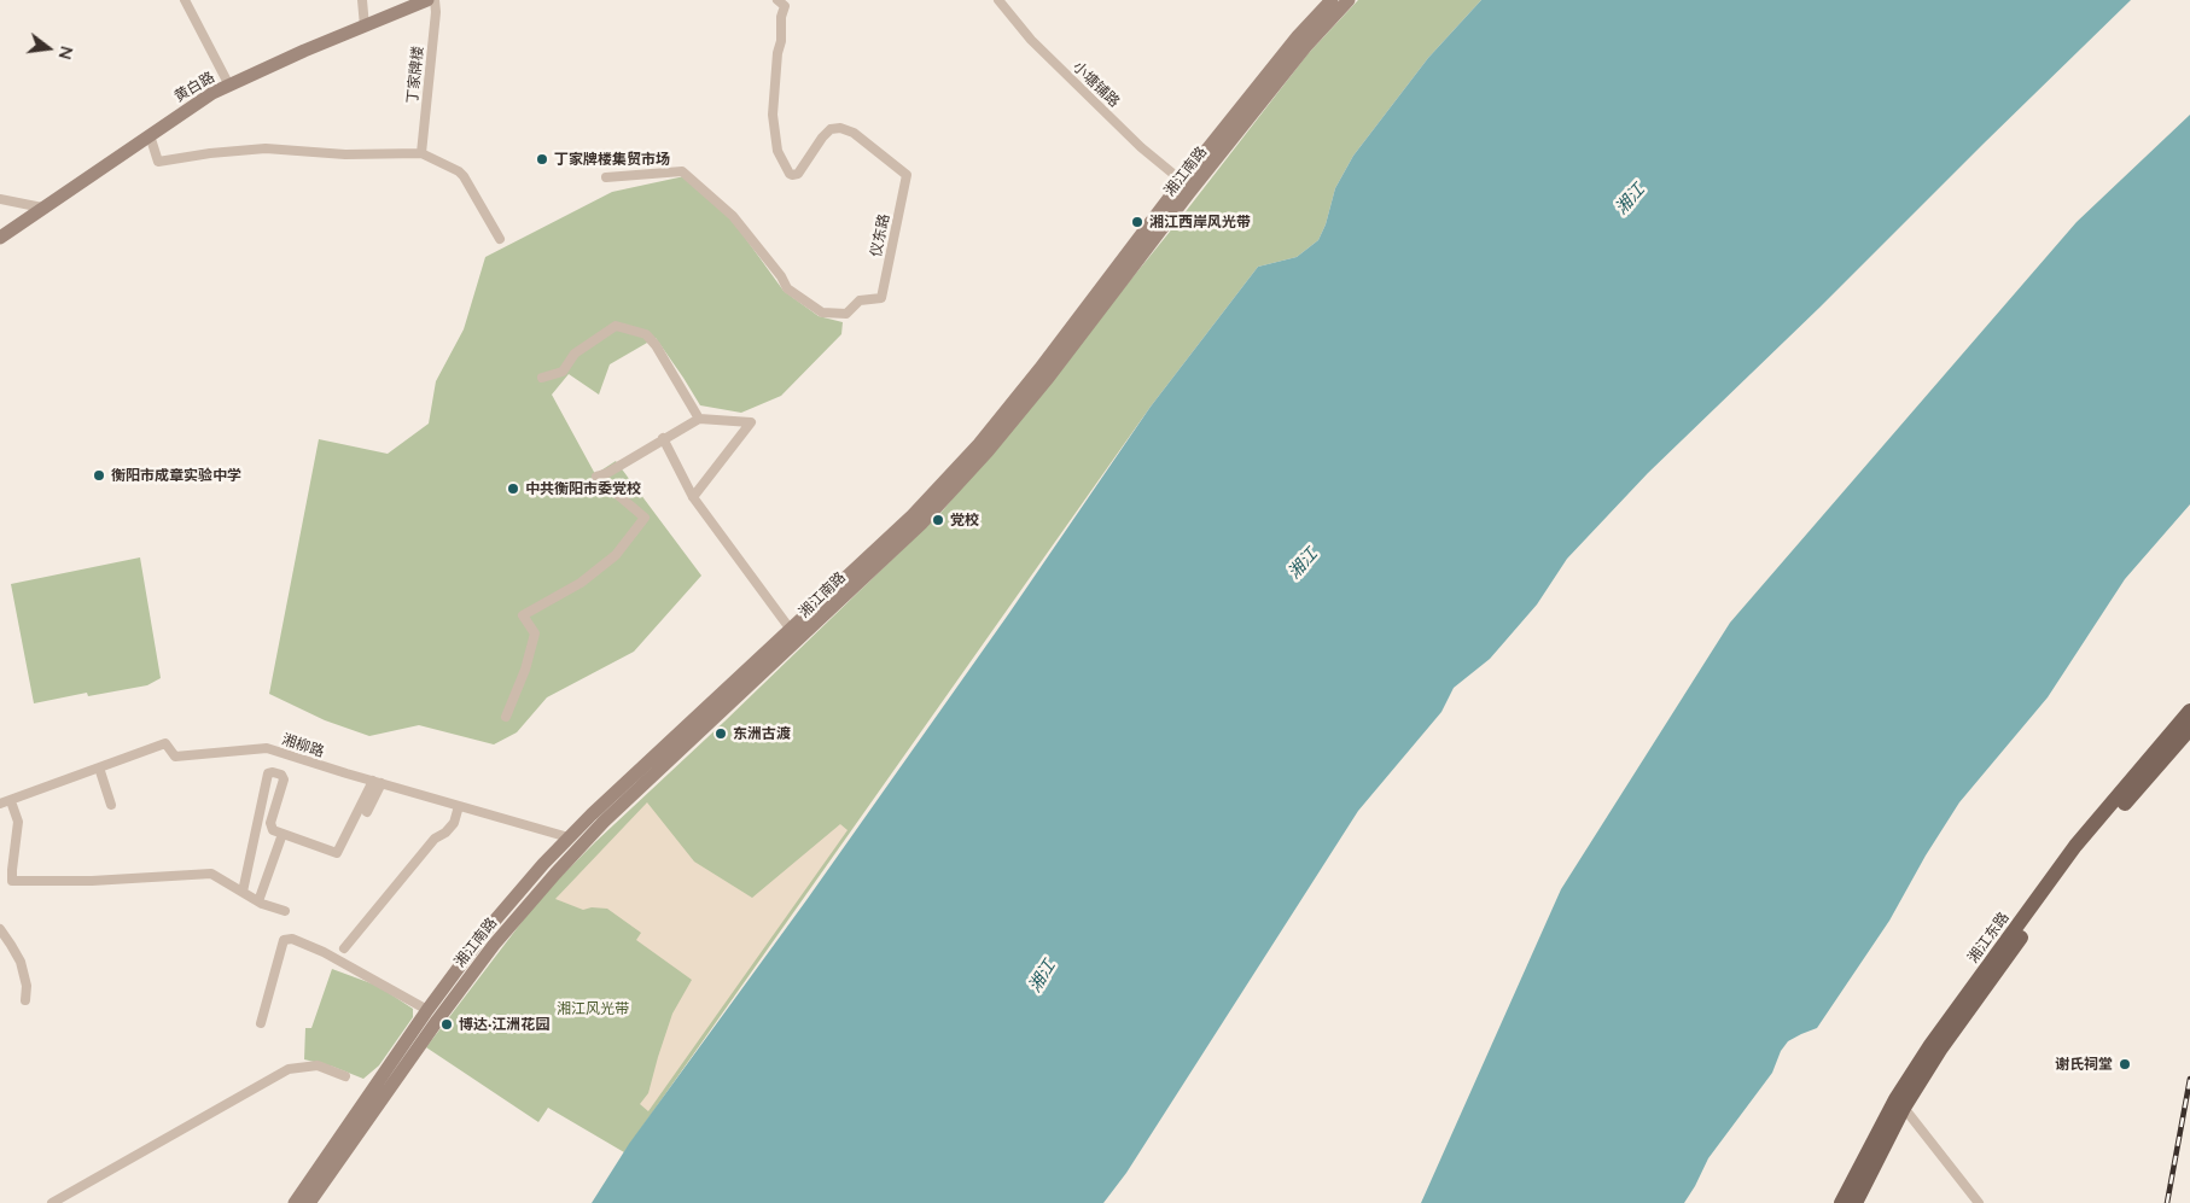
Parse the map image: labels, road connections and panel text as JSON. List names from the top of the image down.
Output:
{
  "streets": {
    "main road": ["黄白路", "湘江南路", "湘江东路"],
    "street": [
      "丁家牌楼",
      "小塘铺路",
      "仪东路",
      "湘柳路"
    ]
  },
  "crossings": [
    ["小塘铺路", "湘江南路"],
    ["湘江南路", "湘柳路"]
  ],
  "water": ["湘江"],
  "parks": ["湘江风光带"],
  "places": [
    "丁家牌楼集贸市场",
    "湘江西岸风光带",
    "衡阳市成章实验中学",
    "中共衡阳市委党校",
    "党校",
    "东洲古渡",
    "博达·江洲花园",
    "谢氏祠堂"
  ],
  "north": "right"
}
